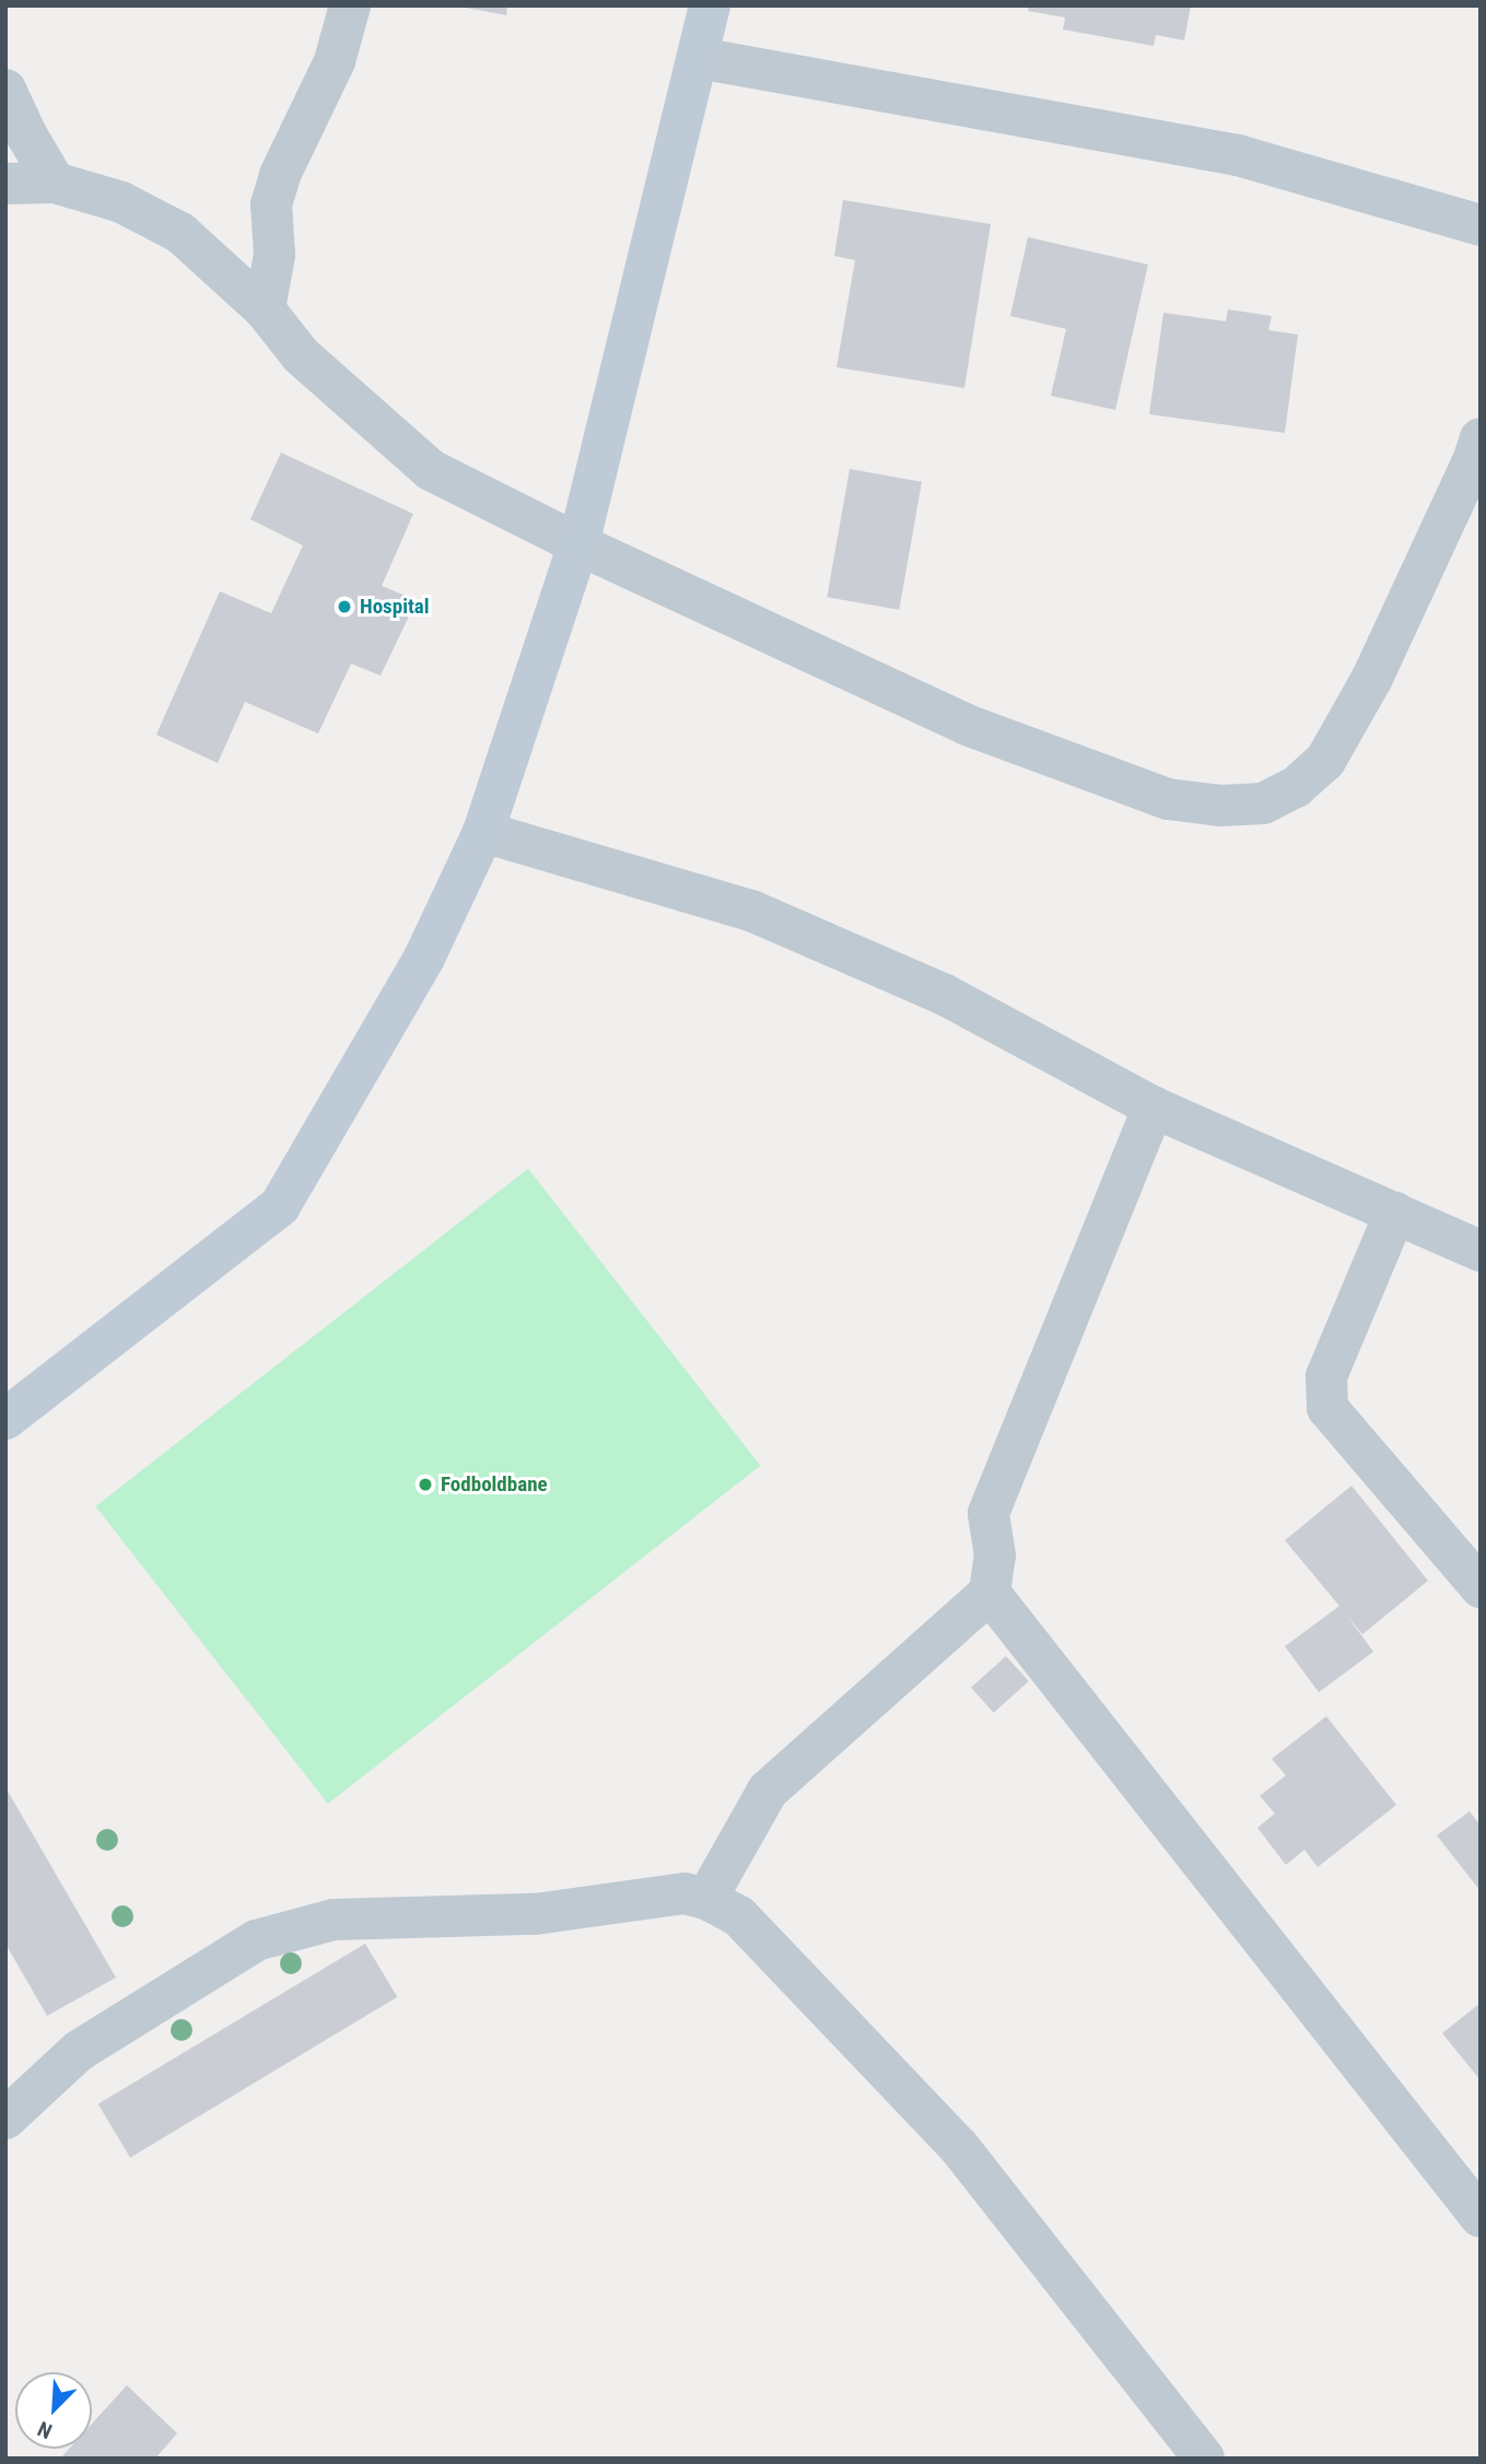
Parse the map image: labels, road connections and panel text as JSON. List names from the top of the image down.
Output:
{
  "places": ["Hospital", "Fodboldbane"],
  "north": "bottom left"
}
